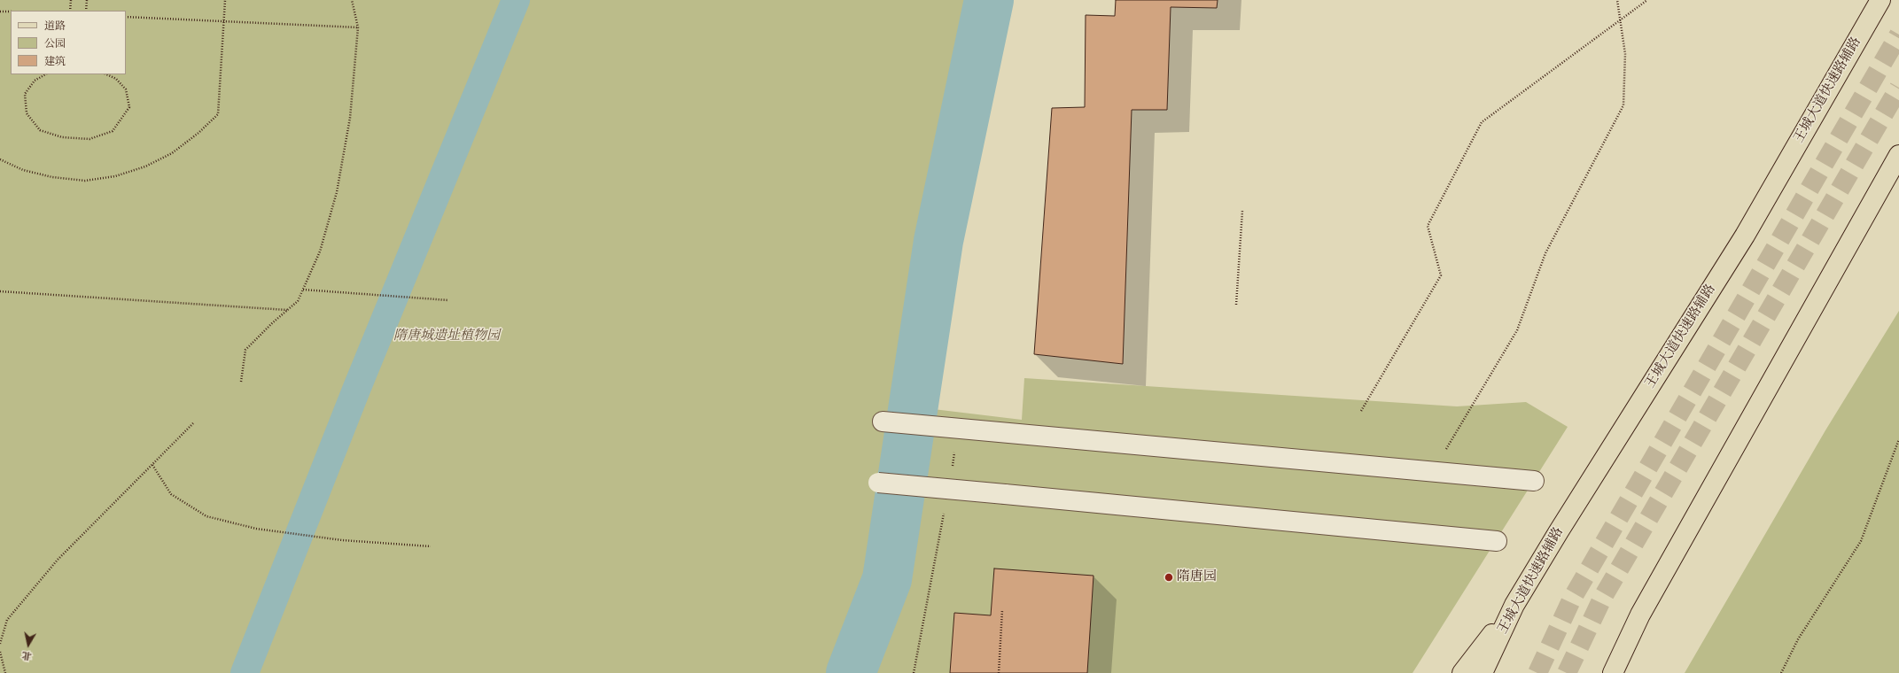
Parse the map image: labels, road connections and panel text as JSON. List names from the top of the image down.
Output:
{
  "streets": {
    "main road": ["王城大道快速路辅路"]
  },
  "parks": ["隋唐城遗址植物园"],
  "places": ["隋唐园"],
  "legend": ["道路", "公园", "建筑"],
  "north": "bottom"
}
